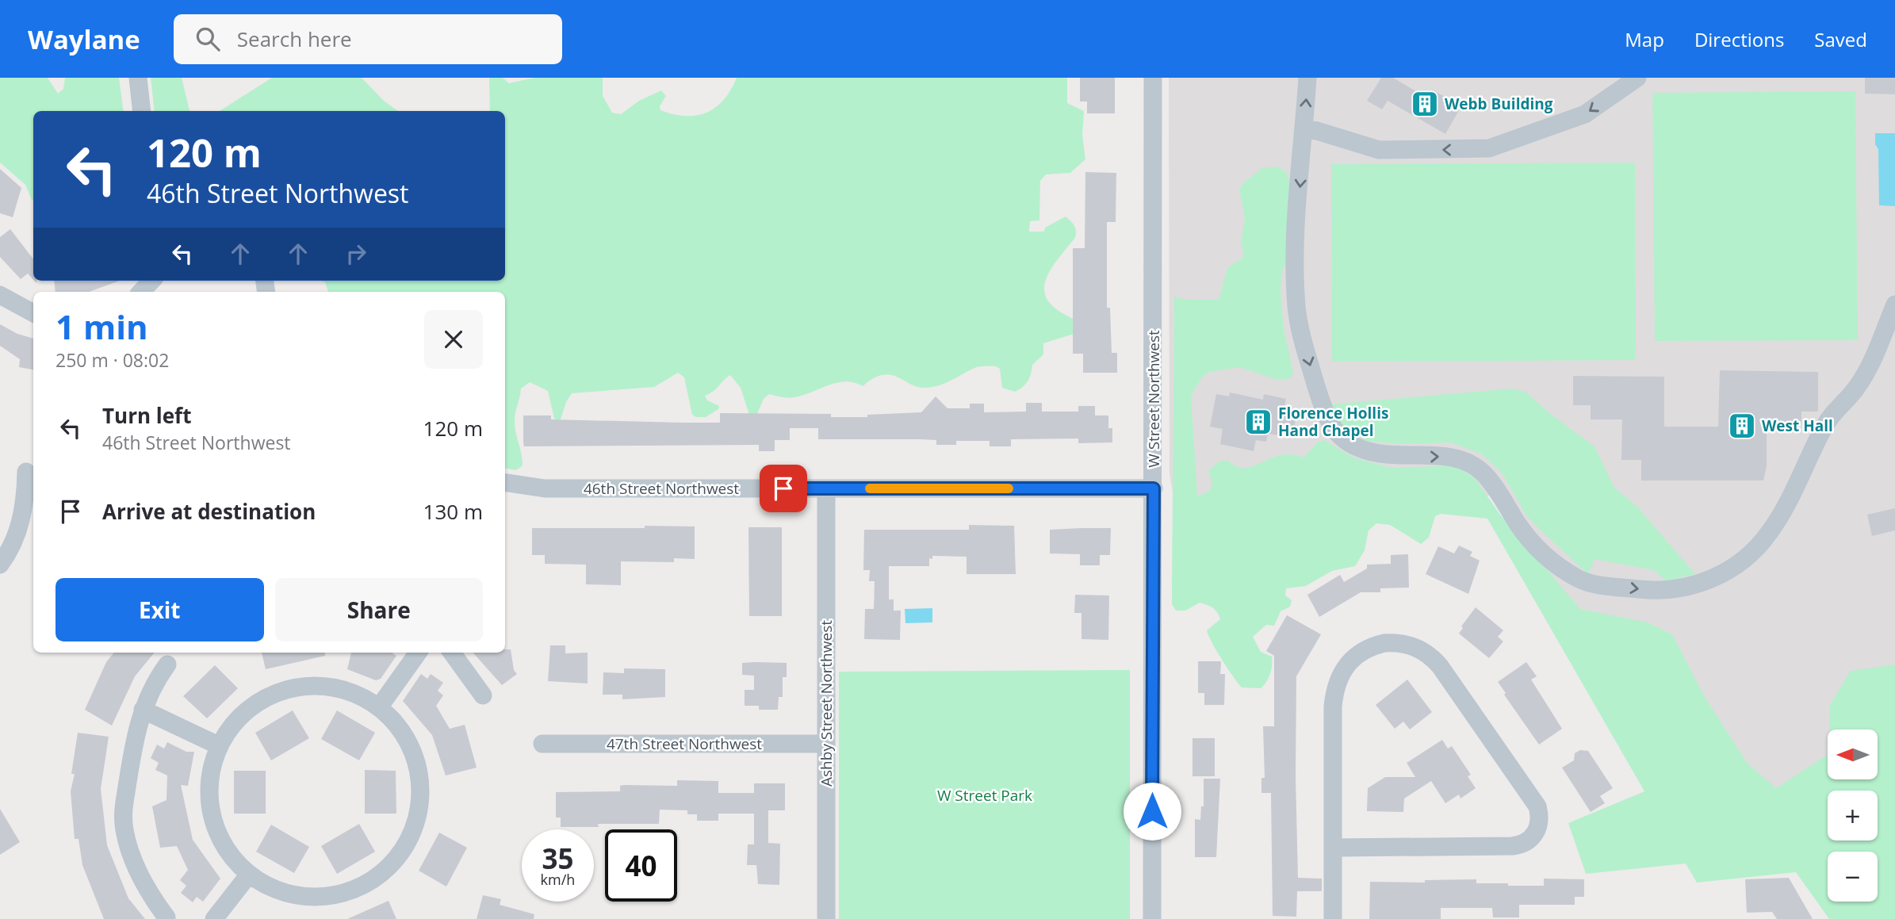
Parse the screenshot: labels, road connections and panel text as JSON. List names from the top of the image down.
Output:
{
  "streets": {
    "street": [
      "W Street Northwest",
      "46th Street Northwest",
      "Ashby Street Northwest",
      "47th Street Northwest"
    ]
  },
  "crossings": [
    ["W Street Northwest", "46th Street Northwest"],
    ["46th Street Northwest", "Ashby Street Northwest"],
    ["Ashby Street Northwest", "47th Street Northwest"]
  ],
  "parks": ["W Street Park"],
  "places": {
    "building": ["Webb Building", "Florence Hollis Hand Chapel", "West Hall"]
  },
  "north": "left",
  "page": {
    "header": "Waylane",
    "search": "Search here",
    "nav": ["Map", "Directions", "Saved"],
    "turn": ["120 m", "46th Street Northwest"],
    "heading": ["1 min", "250 m · 08:02"],
    "list": [
      {
        "name": "Turn left",
        "note": "46th Street Northwest",
        "value": "120 m"
      },
      {
        "name": "Arrive at destination",
        "value": "130 m"
      }
    ],
    "buttons": ["Exit", "Share"],
    "map_buttons": ["+", "−"],
    "speed": "35 km/h",
    "limit": "40"
  }
}
